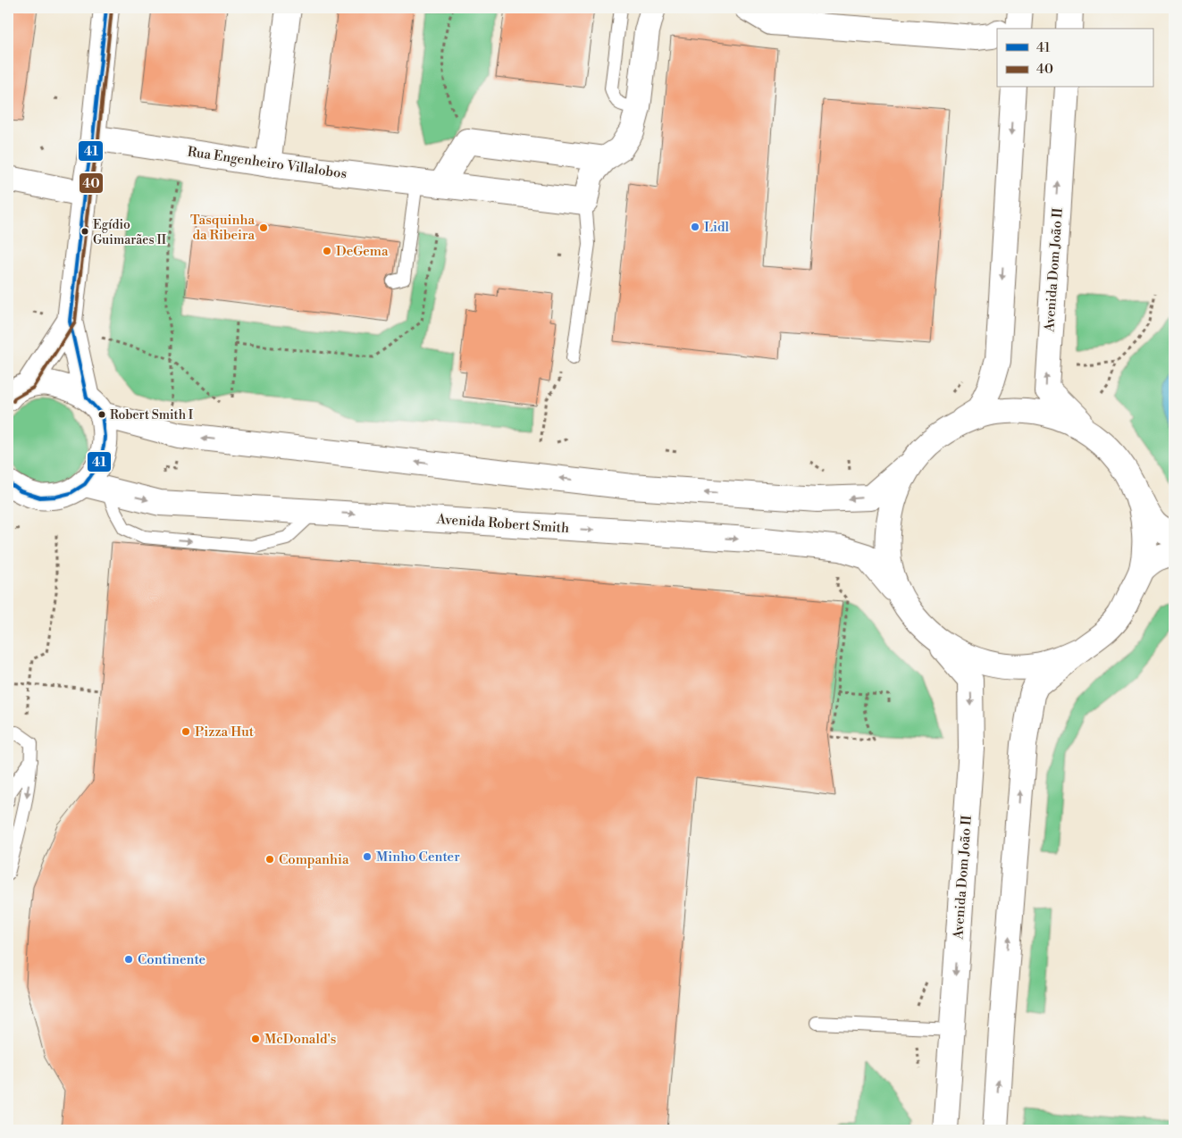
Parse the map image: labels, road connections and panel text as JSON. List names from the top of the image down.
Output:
{
  "streets": {
    "street": ["Rua Engenheiro Villalobos", "Avenida Dom João II", "Avenida Robert Smith"]
  },
  "places": [
    "Lidl",
    "Tasquinha da Ribeira",
    "Egídio Guimarães II",
    "DeGema",
    "Robert Smith I",
    "Pizza Hut",
    "Minho Center",
    "Companhia",
    "Continente",
    "McDonald's"
  ],
  "lines": ["transit line 41", "transit line 40"],
  "legend": ["41", "40"]
}
